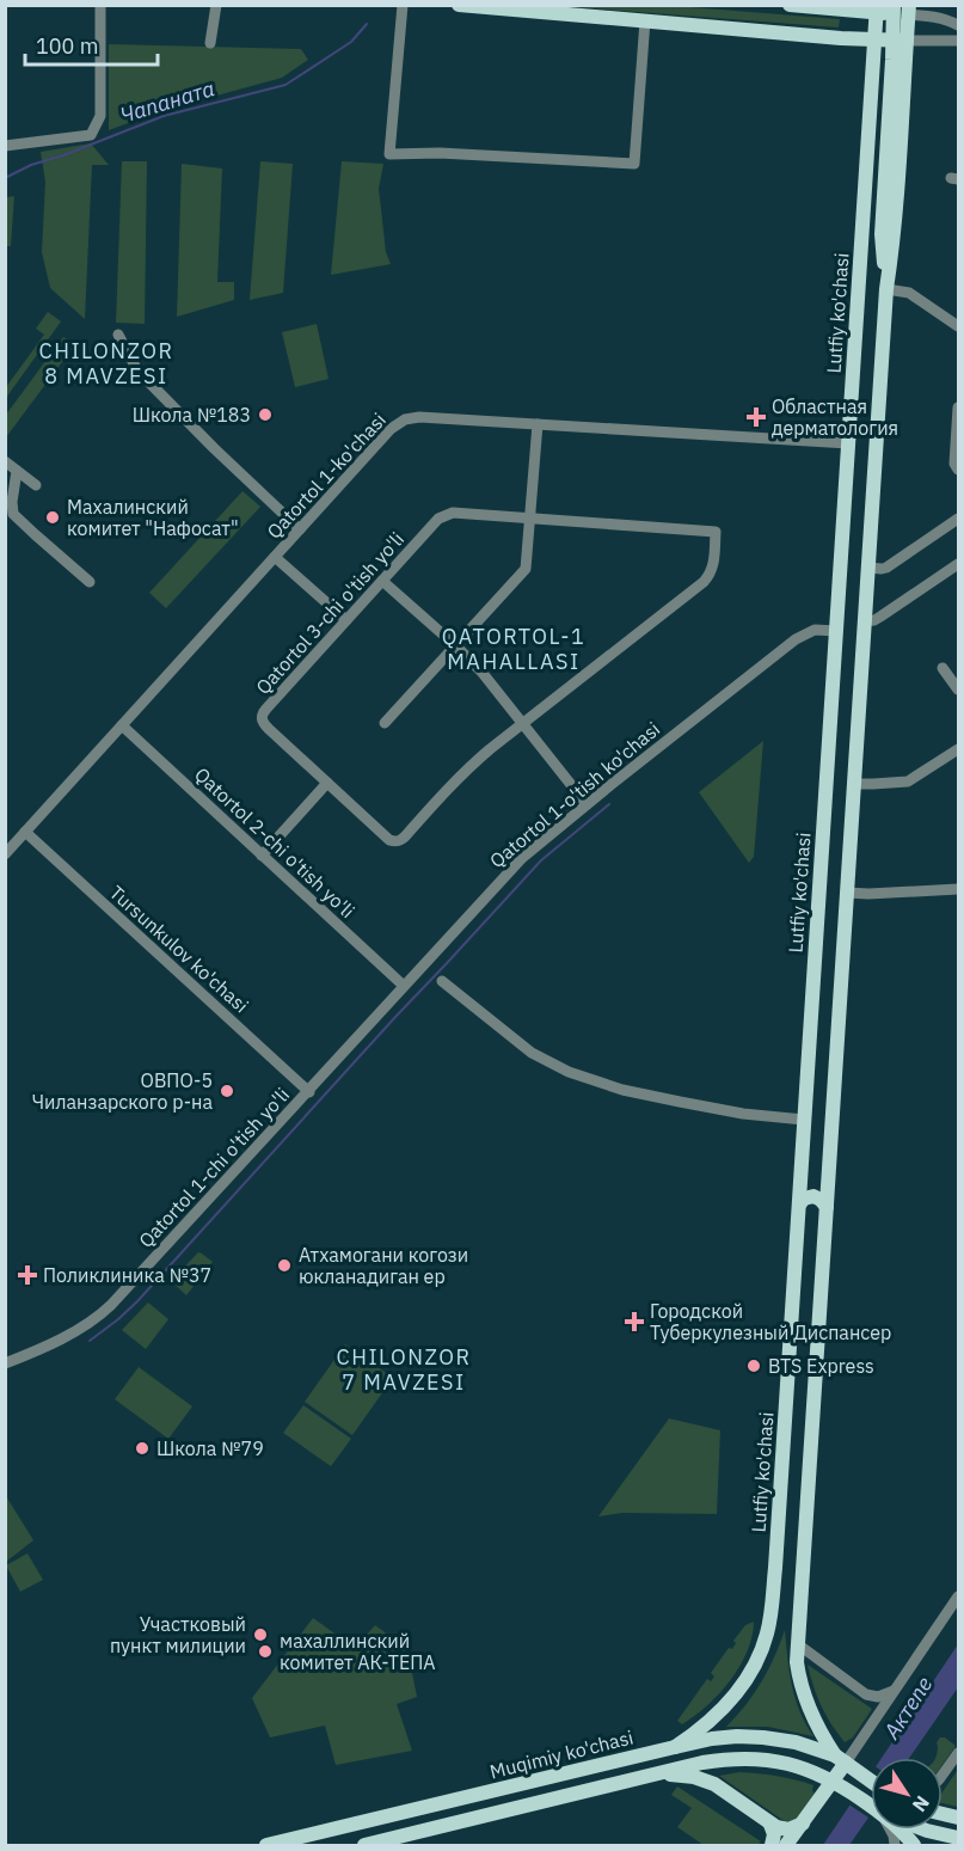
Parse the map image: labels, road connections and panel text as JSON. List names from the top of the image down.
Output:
{
  "streets": {
    "main road": ["Lutfiy ko'chasi", "Muqimiy ko'chasi"],
    "street": [
      "Qatortol 1-ko'chasi",
      "Qatortol 3-chi o'tish yo'li",
      "Qatortol 1-o'tish ko'chasi",
      "Qatortol 2-chi o'tish yo'li",
      "Tursunkulov ko'chasi",
      "Qatortol 1-chi o'tish yo'li"
    ]
  },
  "crossings": [
    ["Lutfiy ko'chasi", "Qatortol 1-ko'chasi"],
    ["Lutfiy ko'chasi", "Qatortol 1-o'tish ko'chasi"],
    ["Lutfiy ko'chasi", "Muqimiy ko'chasi"],
    ["Qatortol 1-ko'chasi", "Qatortol 2-chi o'tish yo'li"],
    ["Qatortol 1-ko'chasi", "Tursunkulov ko'chasi"],
    ["Qatortol 1-o'tish ko'chasi", "Qatortol 2-chi o'tish yo'li"],
    ["Qatortol 1-o'tish ko'chasi", "Tursunkulov ko'chasi"],
    ["Qatortol 1-o'tish ko'chasi", "Qatortol 1-chi o'tish yo'li"],
    ["Tursunkulov ko'chasi", "Qatortol 1-chi o'tish yo'li"]
  ],
  "districts": ["CHILONZOR 8 MAVZESI", "QATORTOL-1 MAHALLASI", "CHILONZOR 7 MAVZESI"],
  "water": ["Чапаната", "Актепе"],
  "places": {
    "other": [
      "Школа №183",
      "Махалинский комитет \"Нафосат\"",
      "ОВПО-5 Чиланзарского р-на",
      "Атхамогани когози юкланадиган ер",
      "BTS Express",
      "Школа №79",
      "Участковый пункт милиции",
      "махаллинский комитет АК-ТЕПА"
    ],
    "health": ["Областная дерматология", "Поликлиника №37", "Городской Туберкулезный Диспансер"]
  },
  "scale_bar": "100 m",
  "north": "bottom right"
}
